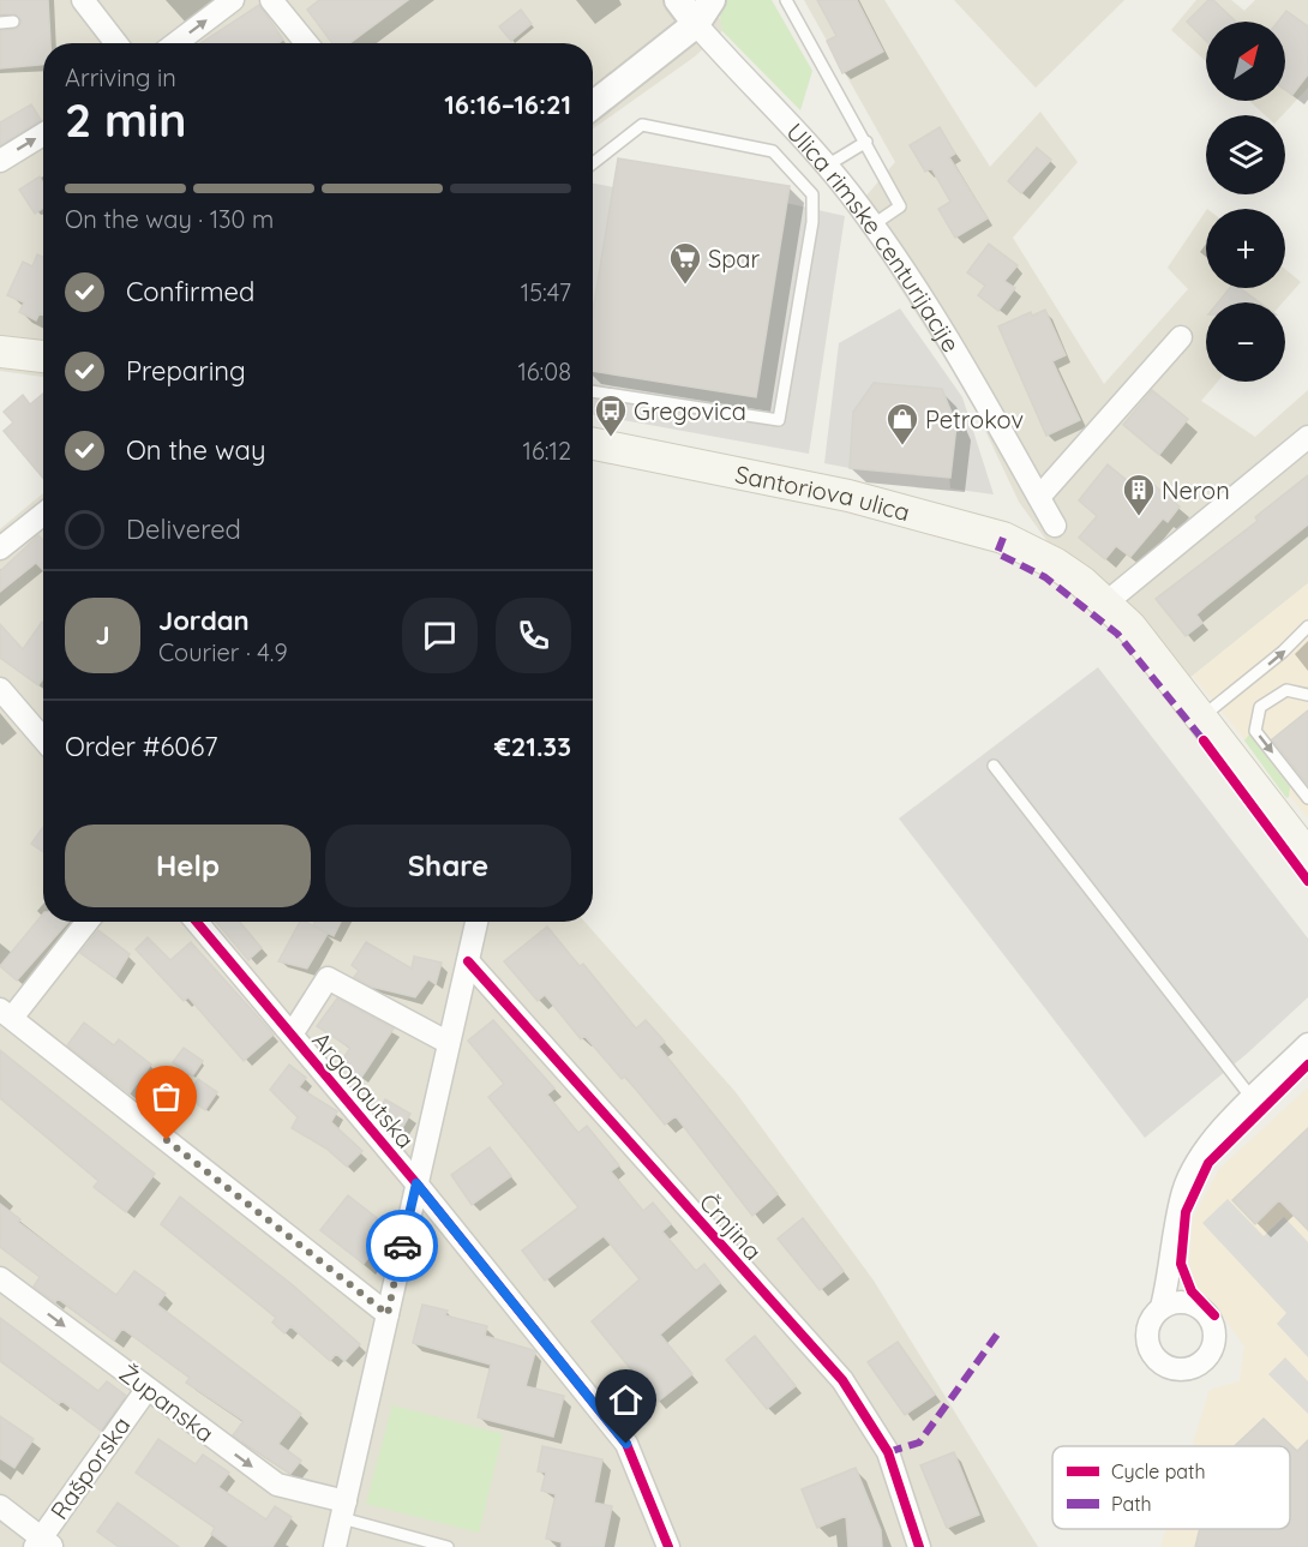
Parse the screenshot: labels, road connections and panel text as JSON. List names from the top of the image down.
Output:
{
  "streets": {
    "main road": ["Santoriova ulica"],
    "street": [
      "Ulica rimske centurijacije",
      "Argonautska",
      "Črnjina",
      "Županska",
      "Rašporska"
    ]
  },
  "crossings": [
    ["Županska", "Rašporska"]
  ],
  "one_way": ["Županska"],
  "places": {
    "supermarket": ["Spar"],
    "bus stop": ["Gregovica"],
    "shop": ["Petrokov"],
    "building": ["Neron"]
  },
  "legend": ["Cycle path", "Path"],
  "north": "top right",
  "page": {
    "map_buttons": ["+", "−"],
    "heading": ["2 min", "Arriving in", "16:16–16:21"],
    "panel": [
      "Jordan",
      "Courier · 4.9",
      "Order #6067",
      "€21.33"
    ],
    "bar": "On the way · 130 m",
    "list": [
      ["Confirmed", "15:47"],
      ["Preparing", "16:08"],
      ["On the way", "16:12"],
      "Delivered"
    ],
    "round": "J",
    "buttons": ["Help", "Share"]
  }
}
